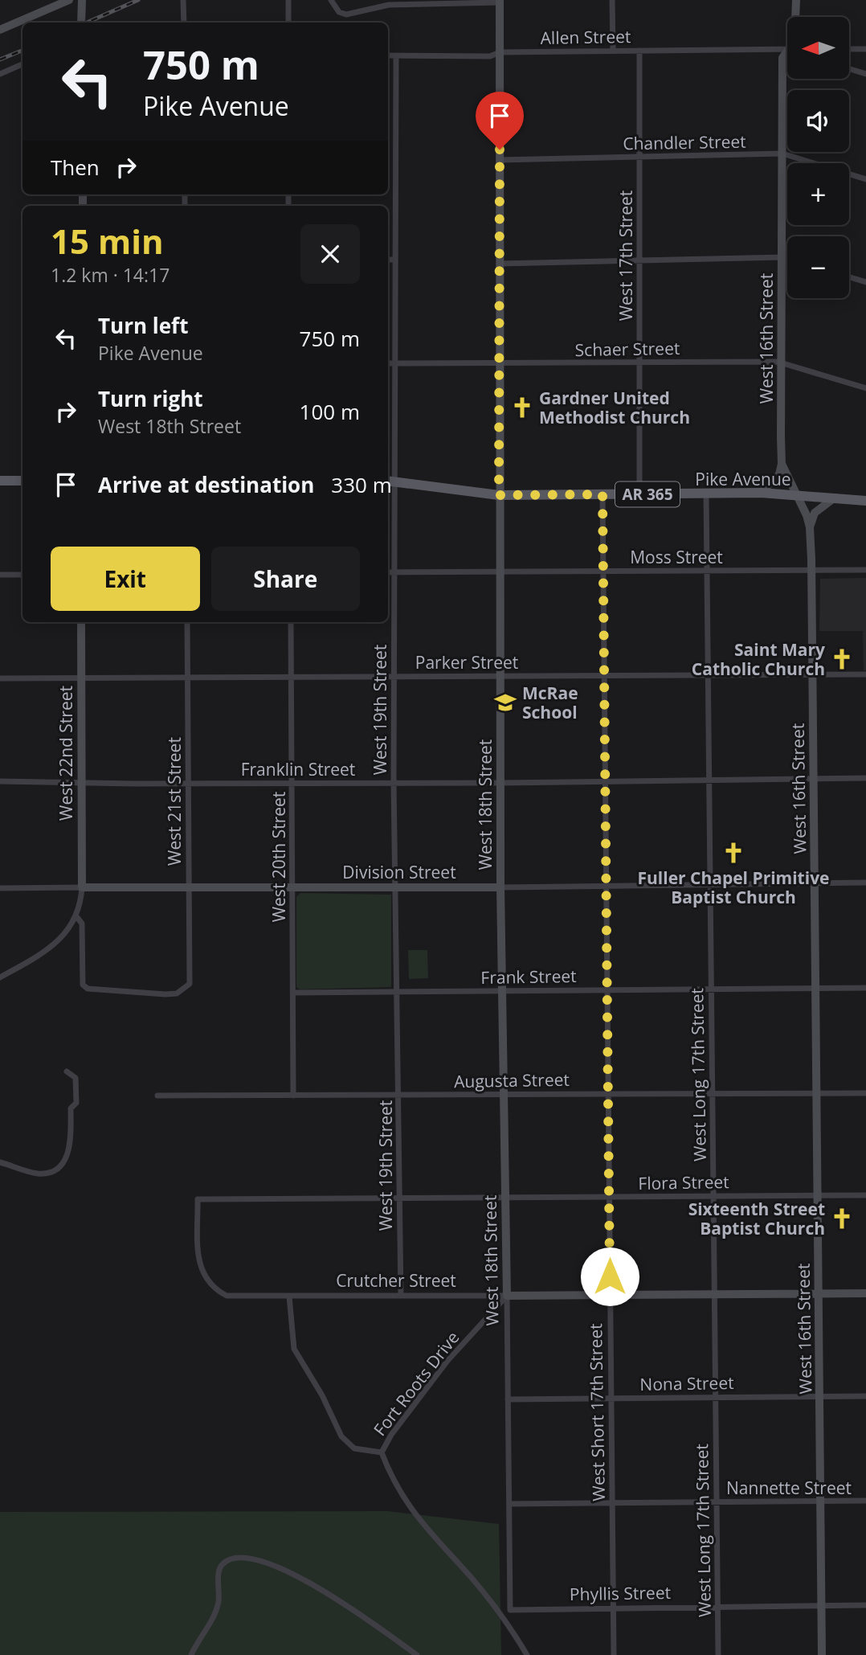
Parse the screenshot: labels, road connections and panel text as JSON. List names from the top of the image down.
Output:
{
  "streets": {
    "main road": ["Pike Avenue", "AR 365"],
    "street": [
      "Allen Street",
      "Chandler Street",
      "West 17th Street",
      "West 16th Street",
      "Schaer Street",
      "Moss Street",
      "Parker Street",
      "West 19th Street",
      "West 22nd Street",
      "Franklin Street",
      "West 21st Street",
      "West 18th Street",
      "West 20th Street",
      "Division Street",
      "Frank Street",
      "West Long 17th Street",
      "Augusta Street",
      "Flora Street",
      "Crutcher Street",
      "Fort Roots Drive",
      "Nona Street",
      "West Short 17th Street",
      "Nannette Street",
      "Phyllis Street"
    ]
  },
  "crossings": [
    ["Allen Street", "West 17th Street"],
    ["Allen Street", "West 16th Street"],
    ["Allen Street", "West 19th Street"],
    ["Allen Street", "West 18th Street"],
    ["Chandler Street", "West 17th Street"],
    ["Chandler Street", "West 16th Street"],
    ["Chandler Street", "West 18th Street"],
    ["West 17th Street", "Schaer Street"],
    ["West 17th Street", "Pike Avenue"],
    ["West 16th Street", "Schaer Street"],
    ["West 16th Street", "Pike Avenue"],
    ["West 16th Street", "Moss Street"],
    ["West 16th Street", "Parker Street"],
    ["West 16th Street", "Franklin Street"],
    ["West 16th Street", "Division Street"],
    ["West 16th Street", "Frank Street"],
    ["West 16th Street", "Augusta Street"],
    ["West 16th Street", "Flora Street"],
    ["West 16th Street", "Crutcher Street"],
    ["West 16th Street", "Nona Street"],
    ["West 16th Street", "Nannette Street"],
    ["West 16th Street", "Phyllis Street"],
    ["Schaer Street", "West 19th Street"],
    ["Schaer Street", "West 18th Street"],
    ["Pike Avenue", "West 19th Street"],
    ["Pike Avenue", "West 18th Street"],
    ["Pike Avenue", "West Long 17th Street"],
    ["Pike Avenue", "West Short 17th Street"],
    ["Moss Street", "West 19th Street"],
    ["Moss Street", "West 18th Street"],
    ["Moss Street", "West Long 17th Street"],
    ["Moss Street", "West Short 17th Street"],
    ["Parker Street", "West 19th Street"],
    ["Parker Street", "West 22nd Street"],
    ["Parker Street", "West 21st Street"],
    ["Parker Street", "West 18th Street"],
    ["Parker Street", "West 20th Street"],
    ["Parker Street", "West Long 17th Street"],
    ["Parker Street", "West Short 17th Street"],
    ["West 19th Street", "Franklin Street"],
    ["West 19th Street", "Division Street"],
    ["West 19th Street", "Frank Street"],
    ["West 19th Street", "Augusta Street"],
    ["West 19th Street", "Flora Street"],
    ["West 19th Street", "Crutcher Street"],
    ["West 22nd Street", "Franklin Street"],
    ["West 22nd Street", "Division Street"],
    ["Franklin Street", "West 21st Street"],
    ["Franklin Street", "West 18th Street"],
    ["Franklin Street", "West 20th Street"],
    ["Franklin Street", "West Long 17th Street"],
    ["Franklin Street", "West Short 17th Street"],
    ["West 21st Street", "Division Street"],
    ["West 18th Street", "Division Street"],
    ["West 18th Street", "Frank Street"],
    ["West 18th Street", "Augusta Street"],
    ["West 18th Street", "Flora Street"],
    ["West 18th Street", "Crutcher Street"],
    ["West 18th Street", "Fort Roots Drive"],
    ["West 18th Street", "Nona Street"],
    ["West 18th Street", "Nannette Street"],
    ["West 18th Street", "Phyllis Street"],
    ["West 20th Street", "Division Street"],
    ["West 20th Street", "Frank Street"],
    ["West 20th Street", "Augusta Street"],
    ["Division Street", "West Long 17th Street"],
    ["Division Street", "West Short 17th Street"],
    ["Frank Street", "West Long 17th Street"],
    ["Frank Street", "West Short 17th Street"],
    ["West Long 17th Street", "Augusta Street"],
    ["West Long 17th Street", "Flora Street"],
    ["West Long 17th Street", "Crutcher Street"],
    ["West Long 17th Street", "Nona Street"],
    ["West Long 17th Street", "Nannette Street"],
    ["West Long 17th Street", "Phyllis Street"],
    ["Augusta Street", "West Short 17th Street"],
    ["Flora Street", "Crutcher Street"],
    ["Flora Street", "West Short 17th Street"],
    ["Crutcher Street", "Fort Roots Drive"],
    ["Crutcher Street", "West Short 17th Street"],
    ["Nona Street", "West Short 17th Street"],
    ["West Short 17th Street", "Nannette Street"],
    ["West Short 17th Street", "Phyllis Street"]
  ],
  "places": {
    "church": [
      "Gardner United Methodist Church",
      "Saint Mary Catholic Church",
      "Fuller Chapel Primitive Baptist Church",
      "Sixteenth Street Baptist Church"
    ],
    "school or university": ["McRae School"]
  },
  "north": "left",
  "page": {
    "map_buttons": ["+", "−"],
    "turn": ["750 m", "Pike Avenue"],
    "then": "Then",
    "heading": ["15 min", "1.2 km · 14:17"],
    "list": [
      {
        "name": "Turn left",
        "note": "Pike Avenue",
        "value": "750 m"
      },
      {
        "name": "Turn right",
        "note": "West 18th Street",
        "value": "100 m"
      },
      {
        "name": "Arrive at destination",
        "value": "330 m"
      }
    ],
    "buttons": ["Exit", "Share"]
  }
}
